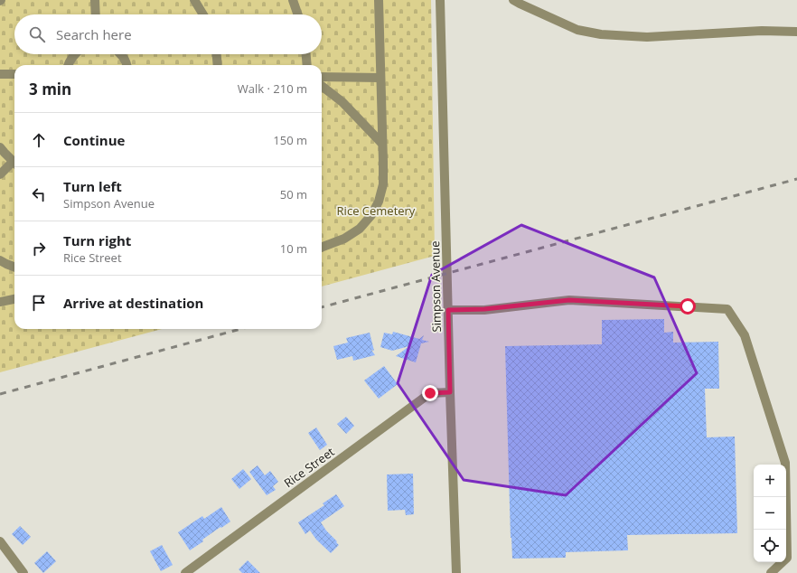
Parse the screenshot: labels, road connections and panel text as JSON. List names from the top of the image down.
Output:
{
  "streets": {
    "street": ["Simpson Avenue", "Rice Street"]
  },
  "crossings": [
    ["Simpson Avenue", "Rice Street"]
  ],
  "parks": ["Rice Cemetery"],
  "page": {
    "search": "Search here",
    "heading": ["3 min", "Walk · 210 m"],
    "list": [
      ["Continue", "150 m"],
      ["Turn left", "Simpson Avenue", "50 m"],
      ["Turn right", "Rice Street", "10 m"],
      "Arrive at destination"
    ],
    "map_buttons": ["+", "−"]
  }
}
